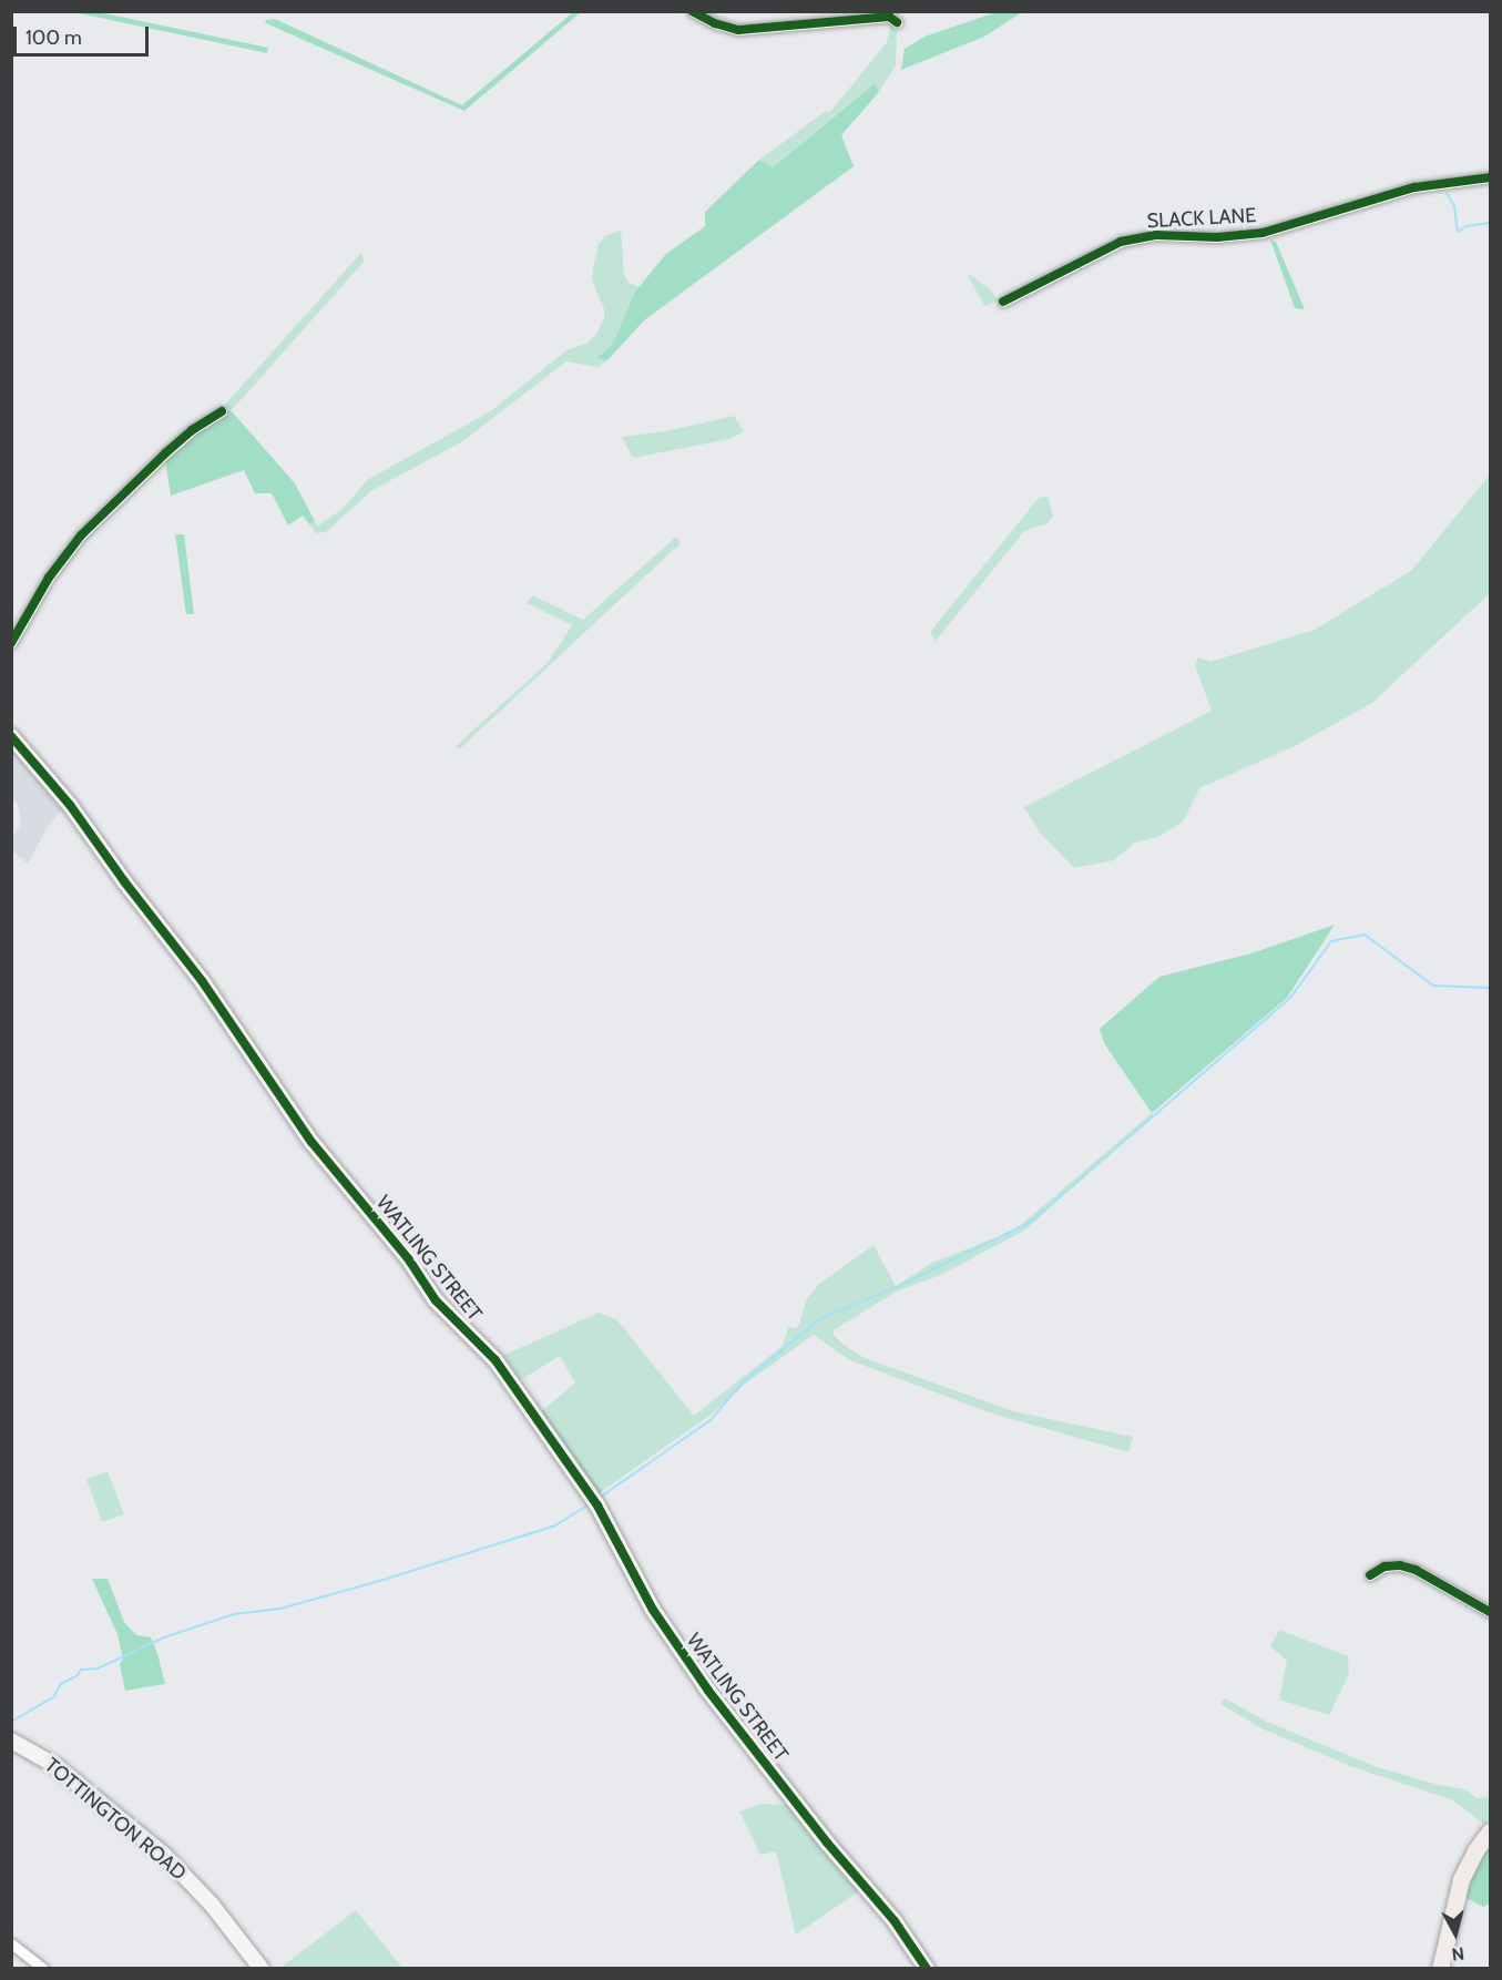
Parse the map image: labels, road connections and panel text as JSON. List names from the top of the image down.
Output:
{
  "streets": {
    "street": ["SLACK LANE", "WATLING STREET", "TOTTINGTON ROAD"]
  },
  "scale_bar": "100 m",
  "north": "bottom"
}
